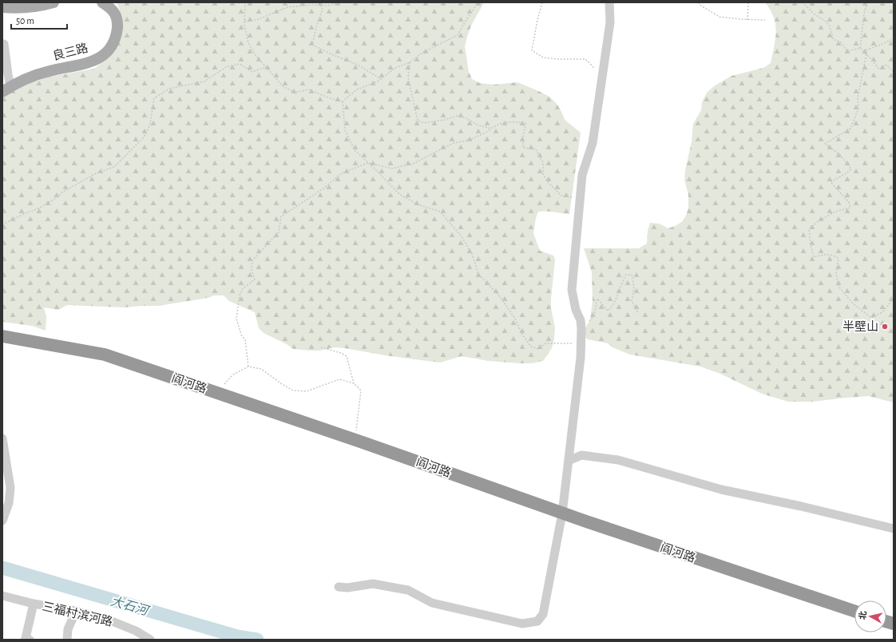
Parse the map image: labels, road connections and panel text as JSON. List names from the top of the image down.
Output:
{
  "streets": {
    "highway": ["阎河路"],
    "main road": ["良三路"],
    "street": ["三福村滨河路"]
  },
  "water": ["大石河"],
  "places": ["半壁山"],
  "scale_bar": "50 m",
  "north": "left"
}
